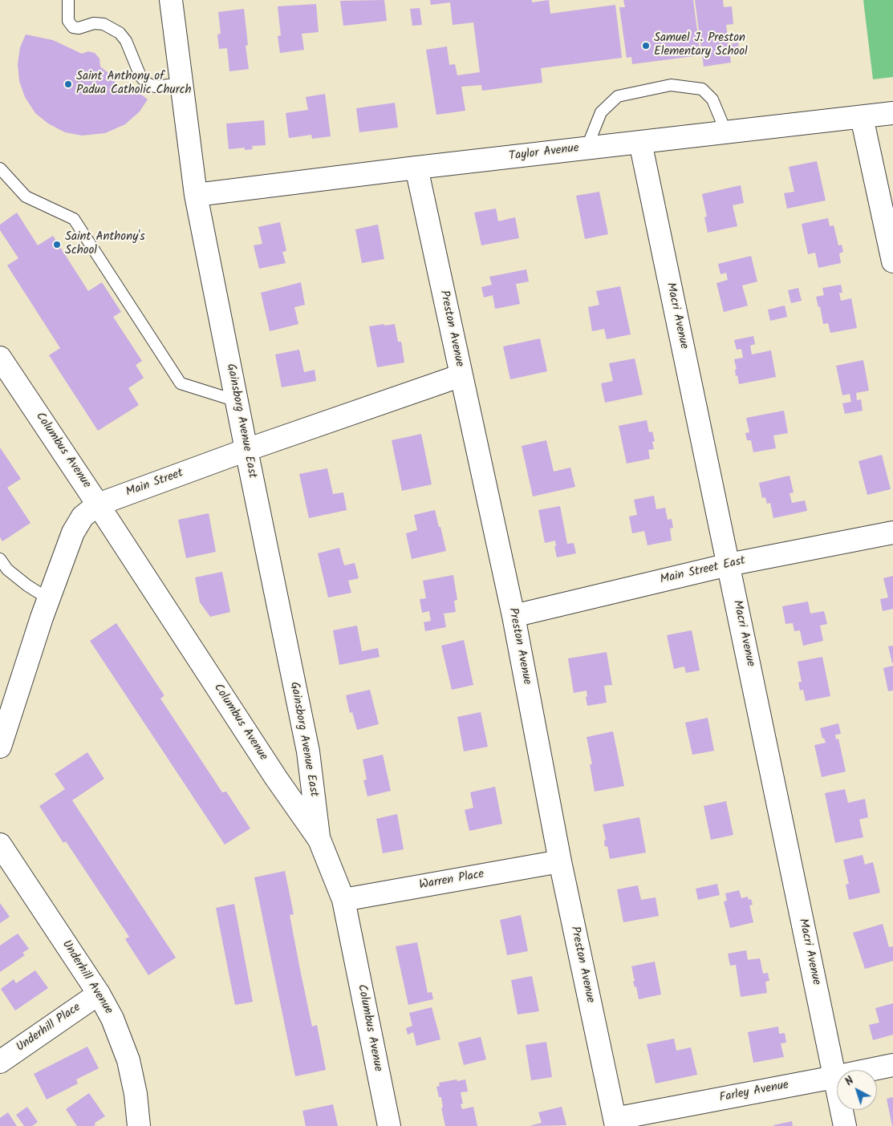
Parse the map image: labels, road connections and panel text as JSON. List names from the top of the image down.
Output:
{
  "streets": {
    "street": [
      "Taylor Avenue",
      "Macri Avenue",
      "Preston Avenue",
      "Gainsborg Avenue East",
      "Columbus Avenue",
      "Main Street",
      "Main Street East",
      "Warren Place",
      "Underhill Avenue",
      "Underhill Place",
      "Farley Avenue"
    ]
  },
  "crossings": [
    ["Taylor Avenue", "Macri Avenue"],
    ["Taylor Avenue", "Preston Avenue"],
    ["Taylor Avenue", "Gainsborg Avenue East"],
    ["Macri Avenue", "Main Street East"],
    ["Macri Avenue", "Farley Avenue"],
    ["Preston Avenue", "Main Street"],
    ["Preston Avenue", "Main Street East"],
    ["Preston Avenue", "Warren Place"],
    ["Preston Avenue", "Farley Avenue"],
    ["Gainsborg Avenue East", "Columbus Avenue"],
    ["Gainsborg Avenue East", "Main Street"],
    ["Columbus Avenue", "Main Street"],
    ["Columbus Avenue", "Warren Place"],
    ["Underhill Avenue", "Underhill Place"]
  ],
  "places": ["Samuel J. Preston Elementary School", "Saint Anthony of Padua Catholic Church", "Saint Anthony's School"],
  "north": "top left"
}
